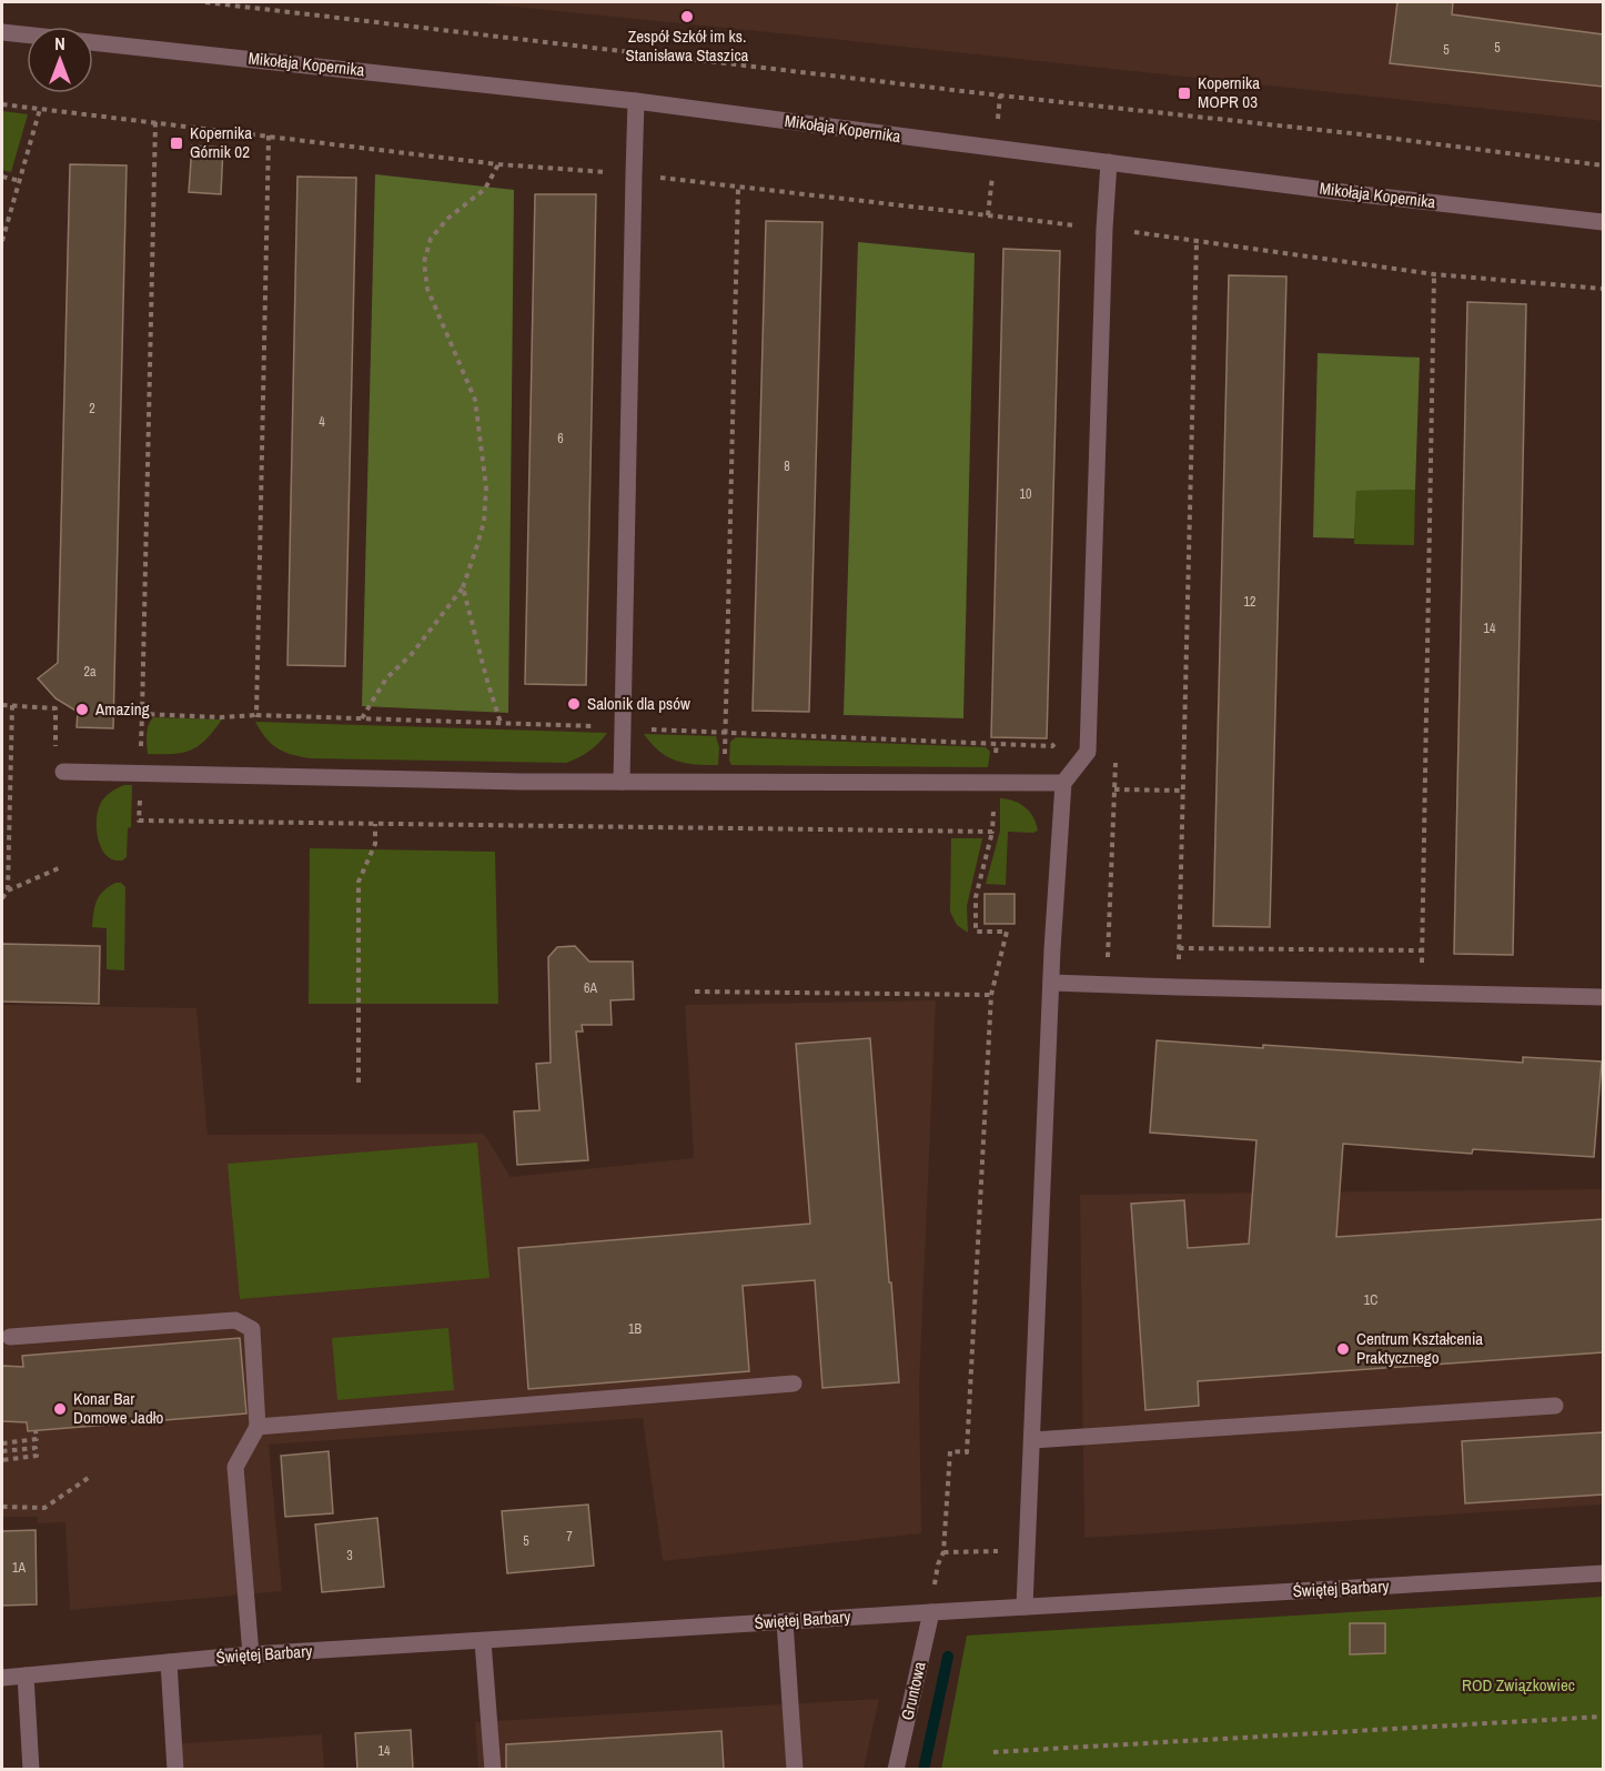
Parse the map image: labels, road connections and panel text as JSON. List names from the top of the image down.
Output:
{
  "streets": {
    "street": ["Mikołaja Kopernika", "Świętej Barbary", "Gruntowa"]
  },
  "crossings": [
    ["Świętej Barbary", "Gruntowa"]
  ],
  "parks": ["ROD Związkowiec"],
  "places": {
    "other": [
      "Zespół Szkół im ks. Stanisława Staszica",
      "Salonik dla psów",
      "Amazing",
      "Centrum Kształcenia Praktycznego",
      "Konar Bar Domowe Jadło"
    ],
    "transit": ["Kopernika MOPR 03", "Kopernika Górnik 02"]
  },
  "house_numbers": [
    "5",
    "5",
    "2",
    "4",
    "6",
    "8",
    "10",
    "12",
    "14",
    "2a",
    "6A",
    "1C",
    "1B",
    "7",
    "5",
    "3",
    "1A",
    "14"
  ],
  "north": "top"
}
